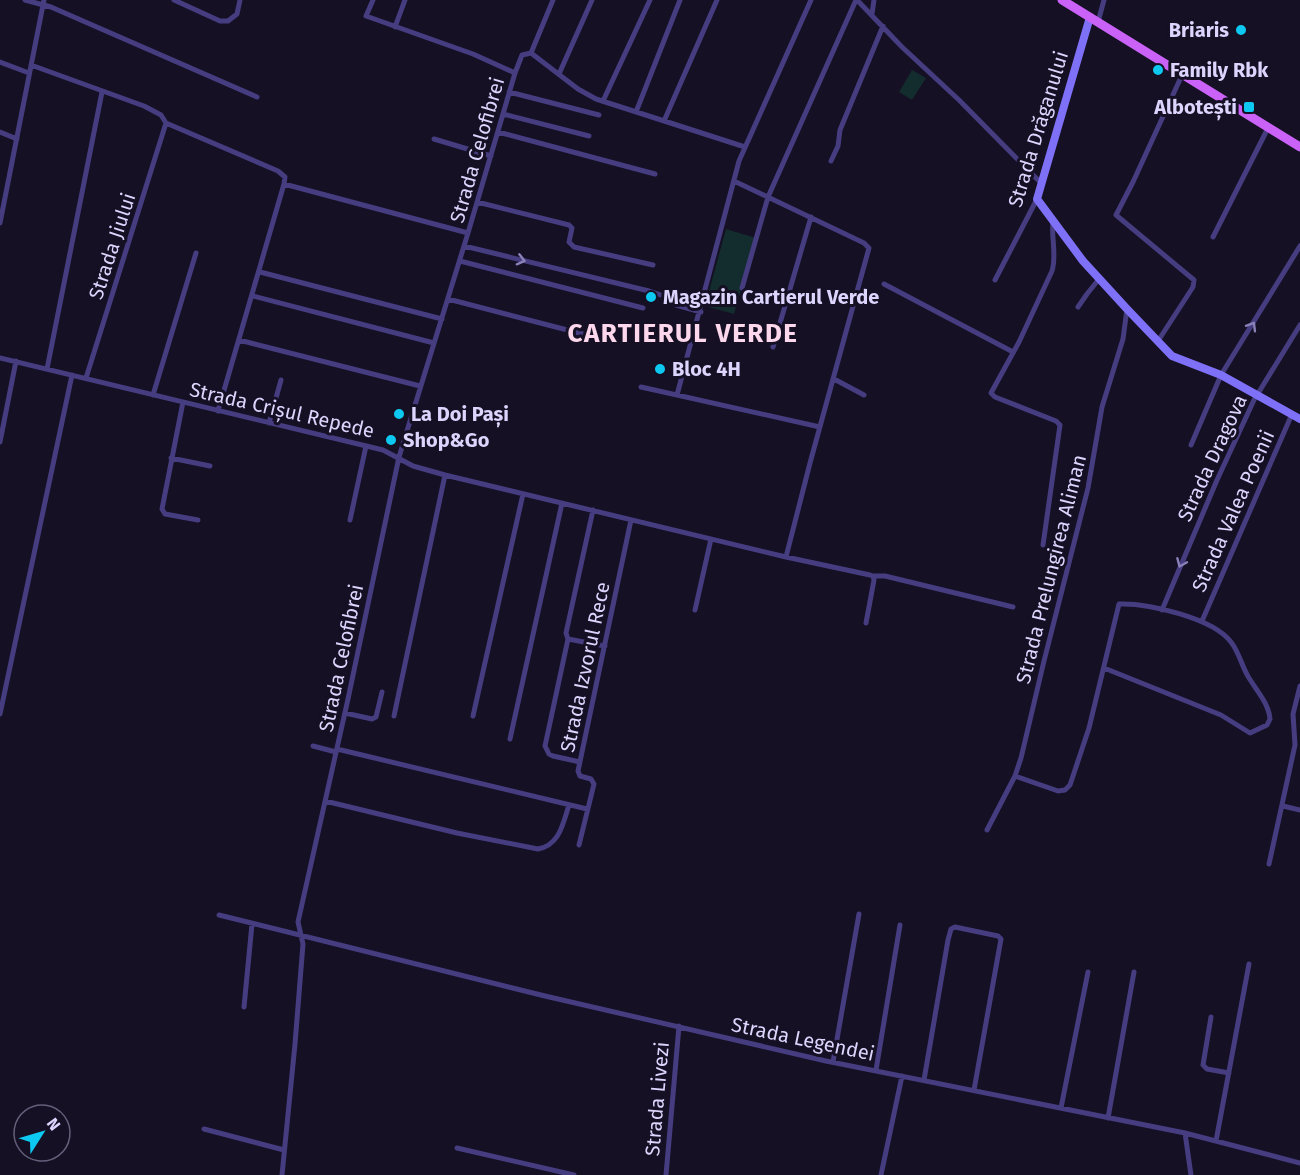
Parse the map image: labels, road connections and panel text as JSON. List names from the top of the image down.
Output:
{
  "streets": {
    "street": [
      "Strada Drăganului",
      "Strada Celofibrei",
      "Strada Jiului",
      "Strada Crișul Repede",
      "Strada Dragova",
      "Strada Valea Poenii",
      "Strada Prelungirea Aliman",
      "Strada Izvorul Rece",
      "Strada Legendei",
      "Strada Livezi"
    ]
  },
  "crossings": [
    ["Strada Celofibrei", "Strada Crișul Repede"],
    ["Strada Celofibrei", "Strada Legendei"],
    ["Strada Jiului", "Strada Crișul Repede"],
    ["Strada Crișul Repede", "Strada Izvorul Rece"],
    ["Strada Legendei", "Strada Livezi"]
  ],
  "districts": ["CARTIERUL VERDE"],
  "places": {
    "other": [
      "Briaris",
      "Family Rbk",
      "Magazin Cartierul Verde",
      "Bloc 4H",
      "La Doi Pași",
      "Shop&Go"
    ],
    "transit": ["Albotești"]
  },
  "north": "top right"
}
